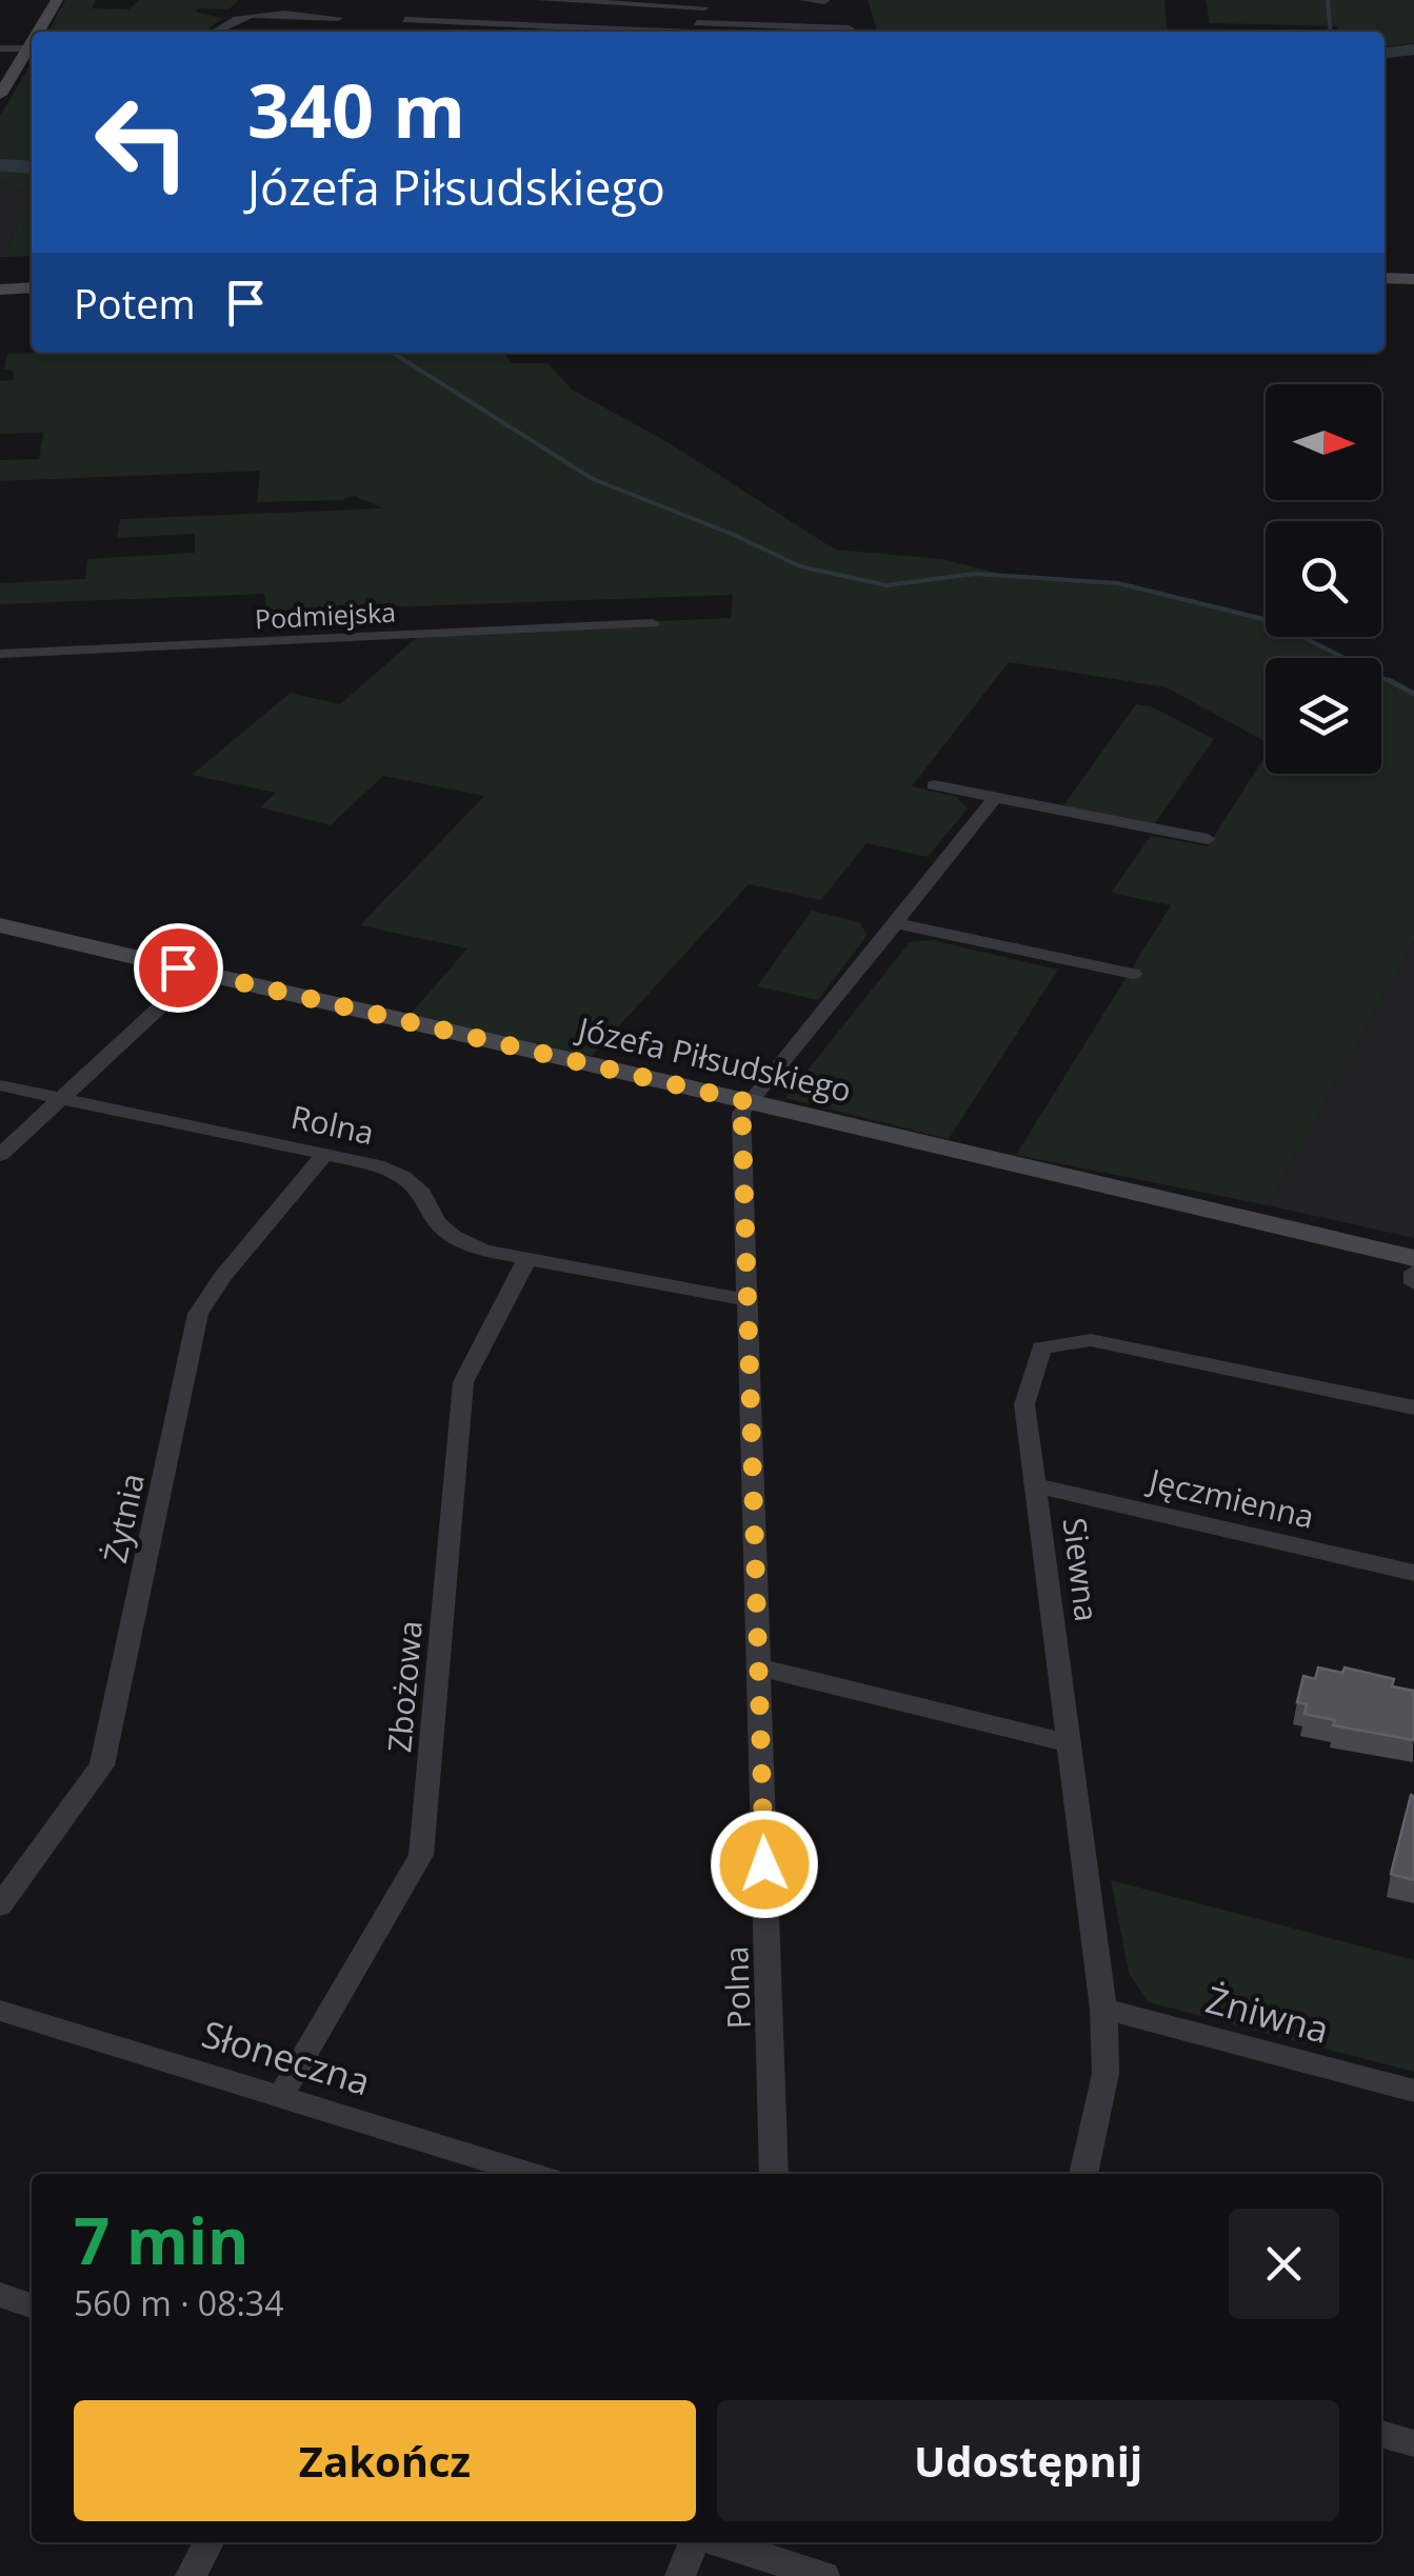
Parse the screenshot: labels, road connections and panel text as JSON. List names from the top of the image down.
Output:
{
  "streets": {
    "main road": ["Józefa Piłsudskiego"],
    "street": [
      "Podmiejska",
      "Rolna",
      "Jęczmienna",
      "Żytnia",
      "Siewna",
      "Zbożowa",
      "Polna",
      "Żniwna",
      "Słoneczna"
    ]
  },
  "crossings": [
    ["Józefa Piłsudskiego", "Polna"],
    ["Rolna", "Żytnia"],
    ["Rolna", "Zbożowa"],
    ["Rolna", "Polna"],
    ["Jęczmienna", "Siewna"],
    ["Siewna", "Żniwna"],
    ["Zbożowa", "Słoneczna"]
  ],
  "north": "right",
  "page": {
    "turn": ["340 m", "Józefa Piłsudskiego"],
    "then": "Potem",
    "heading": ["7 min", "560 m · 08:34"],
    "buttons": ["Zakończ", "Udostępnij"]
  }
}
